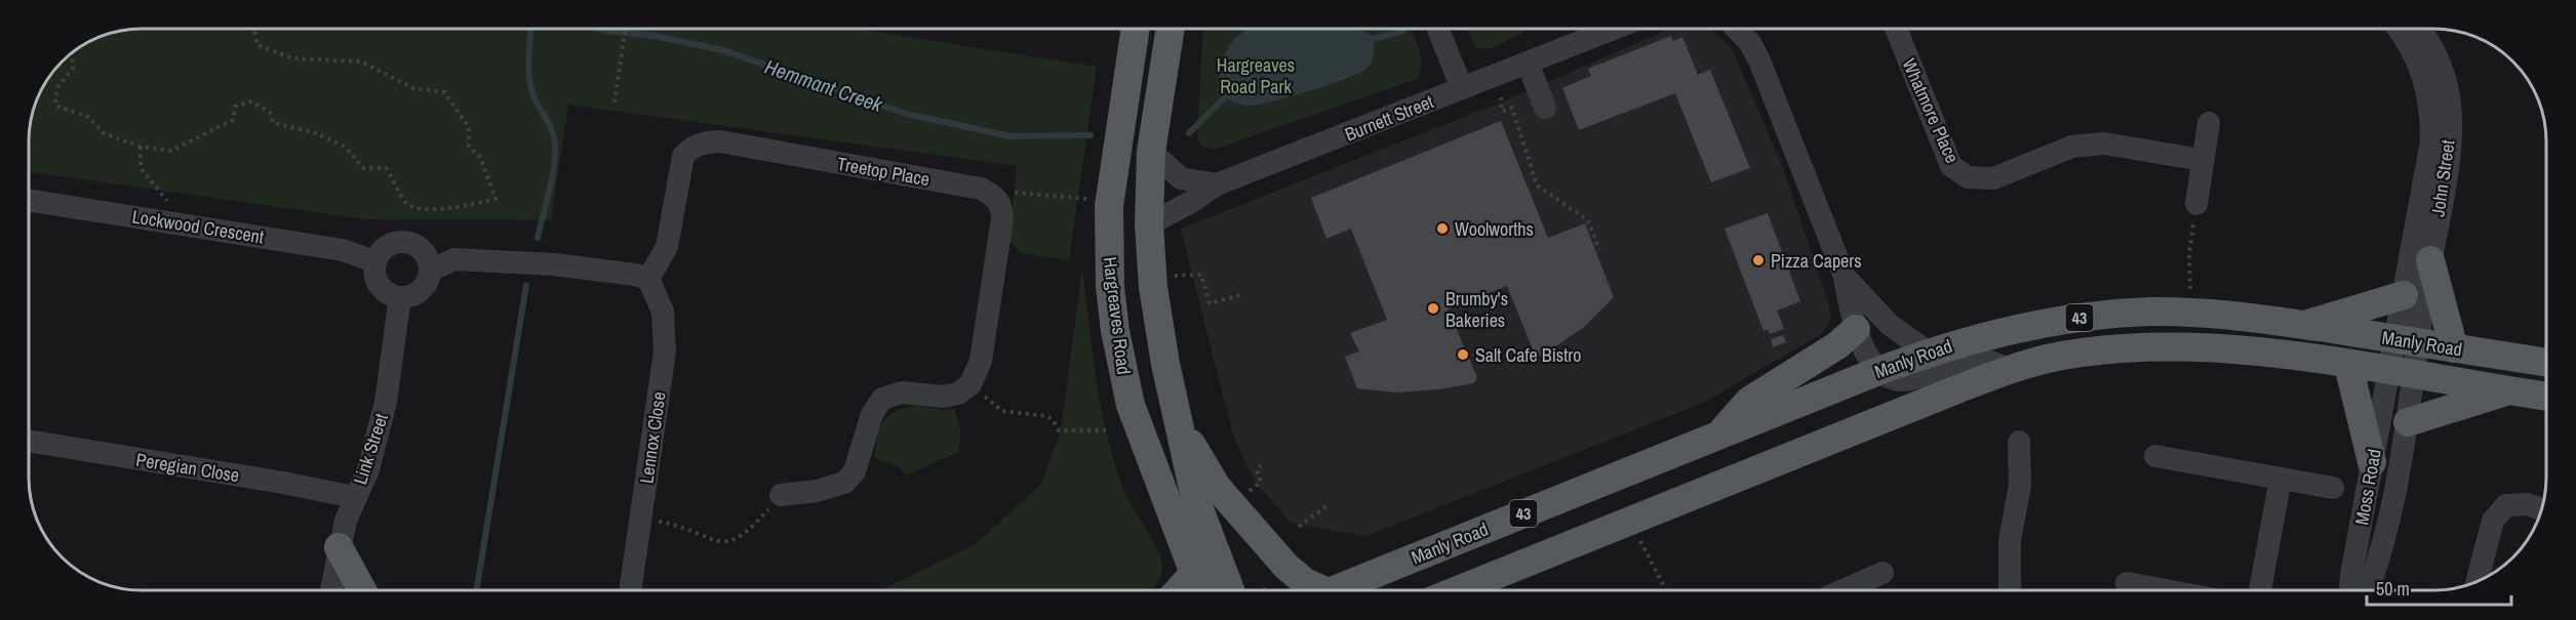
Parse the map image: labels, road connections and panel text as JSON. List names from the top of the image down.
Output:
{
  "streets": {
    "main road": ["Hargreaves Road", "43", "Manly Road"],
    "street": [
      "Whatmore Place",
      "Burnett Street",
      "Treetop Place",
      "John Street",
      "Lockwood Crescent",
      "Lennox Close",
      "Link Street",
      "Peregian Close",
      "Moss Road"
    ]
  },
  "crossings": [
    ["Treetop Place", "Lennox Close"],
    ["John Street", "Manly Road"],
    ["Lockwood Crescent", "Link Street"],
    ["Manly Road", "Moss Road"],
    ["Link Street", "Peregian Close"]
  ],
  "water": ["Hemmant Creek"],
  "parks": ["Hargreaves Road Park"],
  "places": [
    "Woolworths",
    "Pizza Capers",
    "Brumby's Bakeries",
    "Salt Cafe Bistro"
  ],
  "scale_bar": "50 m"
}
